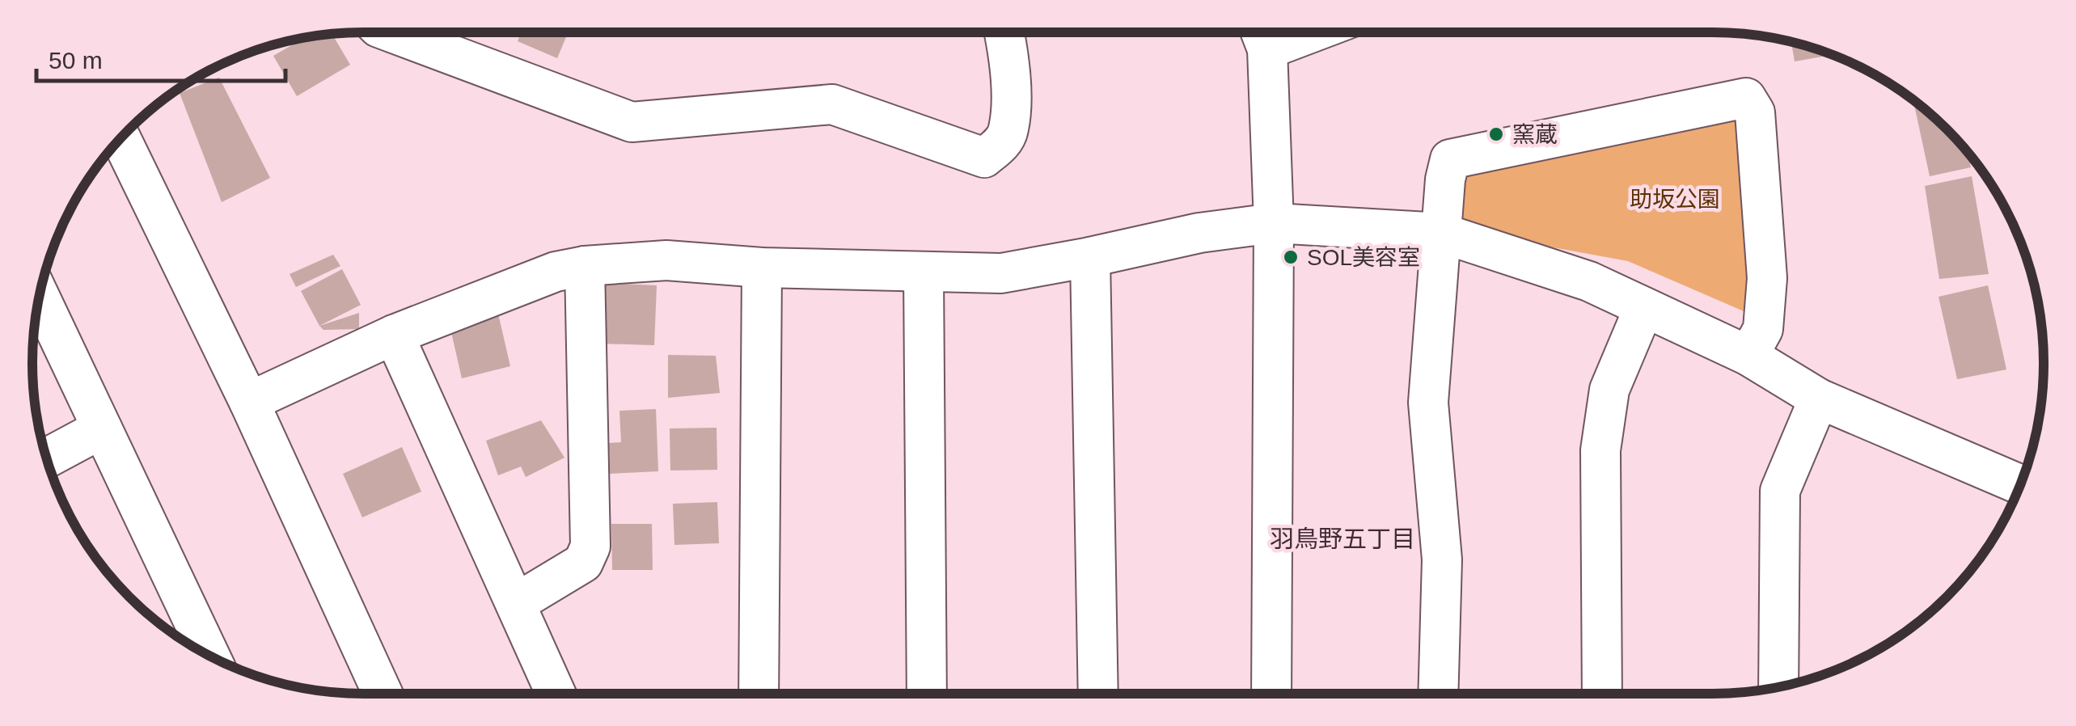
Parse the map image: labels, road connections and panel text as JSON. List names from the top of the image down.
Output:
{
  "districts": ["羽鳥野五丁目"],
  "parks": ["助坂公園"],
  "places": ["窯蔵", "SOL美容室"],
  "scale_bar": "50 m"
}
